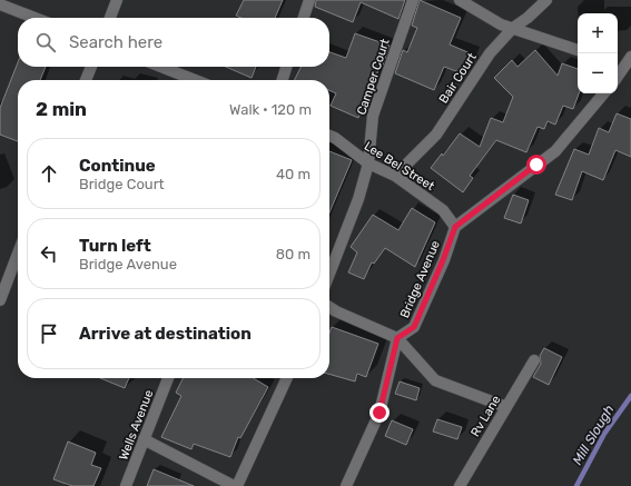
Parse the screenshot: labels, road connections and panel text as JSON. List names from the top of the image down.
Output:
{
  "streets": {
    "street": [
      "Camper Court",
      "Bair Court",
      "Lee Bel Street",
      "Bridge Avenue",
      "Rv Lane",
      "Wells Avenue"
    ]
  },
  "crossings": [
    ["Camper Court", "Lee Bel Street"],
    ["Bair Court", "Lee Bel Street"],
    ["Lee Bel Street", "Bridge Avenue"]
  ],
  "water": ["Mill Slough"],
  "page": {
    "map_buttons": ["+", "−"],
    "search": "Search here",
    "heading": ["2 min", "Walk · 120 m"],
    "list": [
      ["Continue", "Bridge Court", "40 m"],
      ["Turn left", "Bridge Avenue", "80 m"],
      "Arrive at destination"
    ]
  }
}
